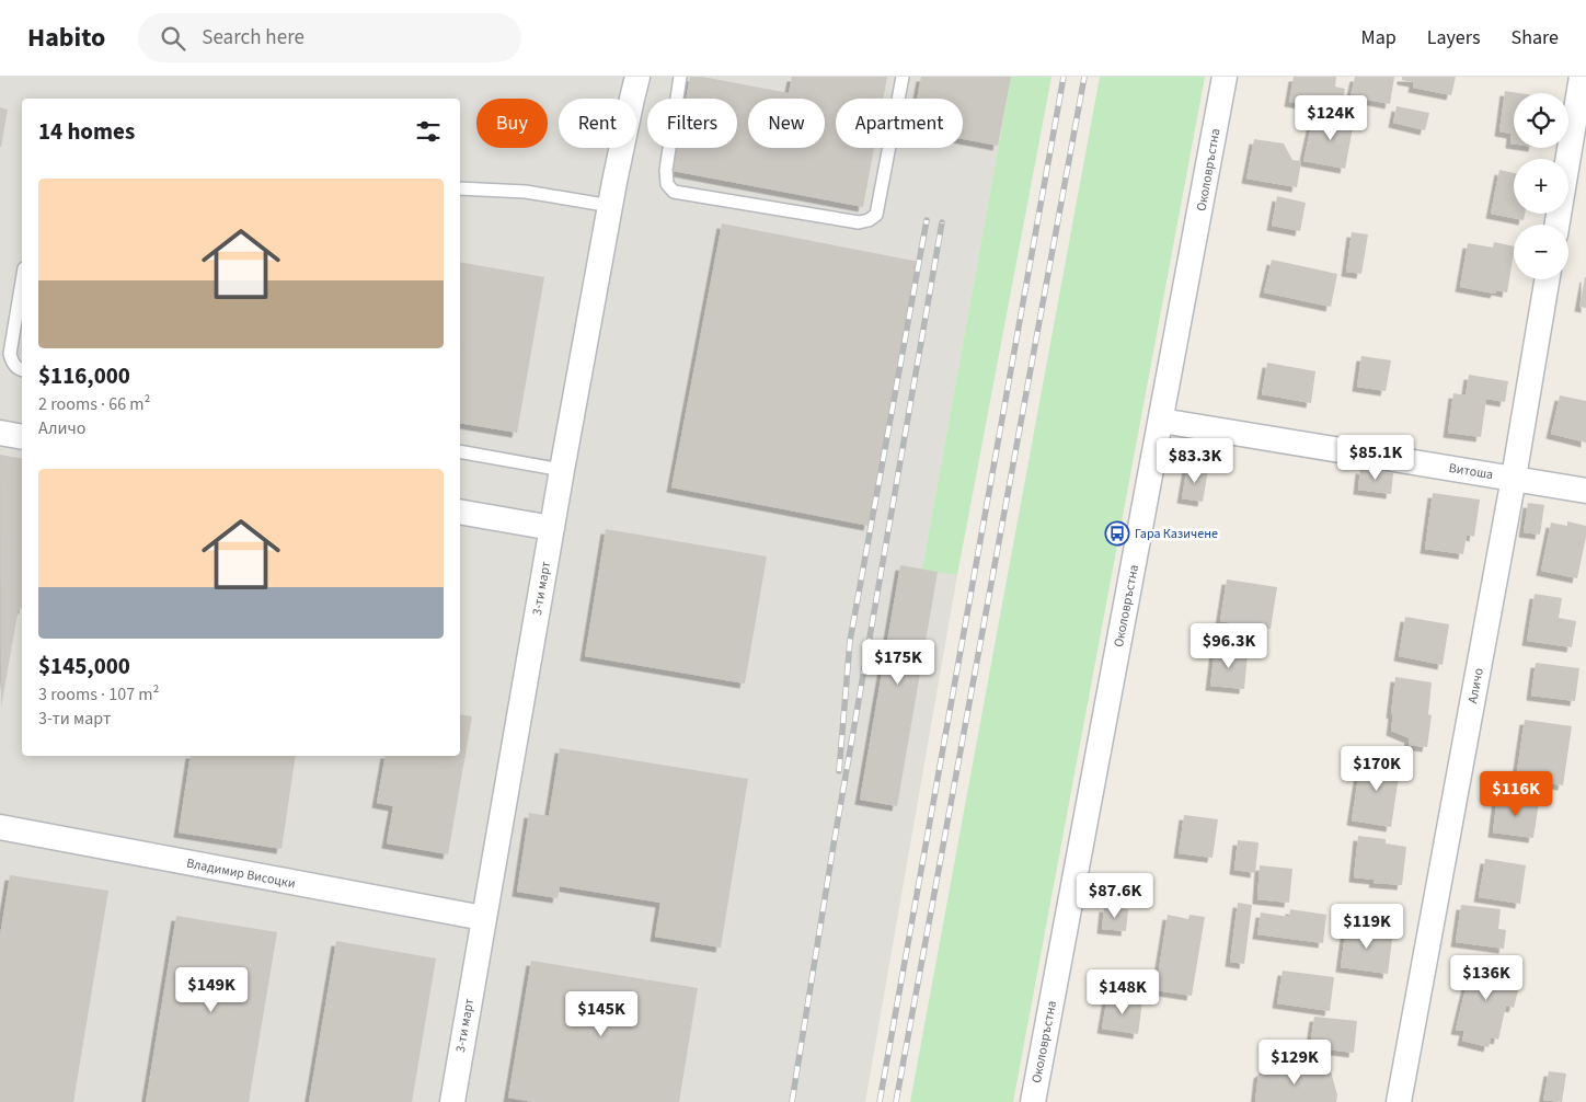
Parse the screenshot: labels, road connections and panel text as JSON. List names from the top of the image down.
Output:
{
  "streets": {
    "street": [
      "Околовръстна",
      "Витоша",
      "3-ти март",
      "Аличо",
      "Владимир Висоцки"
    ]
  },
  "crossings": [
    ["Околовръстна", "Витоша"],
    ["Витоша", "Аличо"],
    ["3-ти март", "Владимир Висоцки"]
  ],
  "places": {
    "bus stop": ["Гара Казичене"]
  },
  "page": {
    "header": "Habito",
    "search": "Search here",
    "nav": ["Map", "Layers", "Share"],
    "map_buttons": ["+", "−"],
    "price": [
      "$124K",
      "$85.1K",
      "$83.3K",
      "$96.3K",
      "$175K",
      "$170K",
      "$116K",
      "$87.6K",
      "$119K",
      "$136K",
      "$149K",
      "$148K",
      "$145K",
      "$129K"
    ],
    "chip": [
      "Buy",
      "Rent",
      "Filters",
      "New",
      "Apartment"
    ],
    "heading": "14 homes",
    "list": [
      {
        "name": "$116,000",
        "note": "2 rooms · 66 m² · Аличо"
      },
      {
        "name": "$145,000",
        "note": "3 rooms · 107 m² · 3-ти март"
      }
    ]
  }
}
